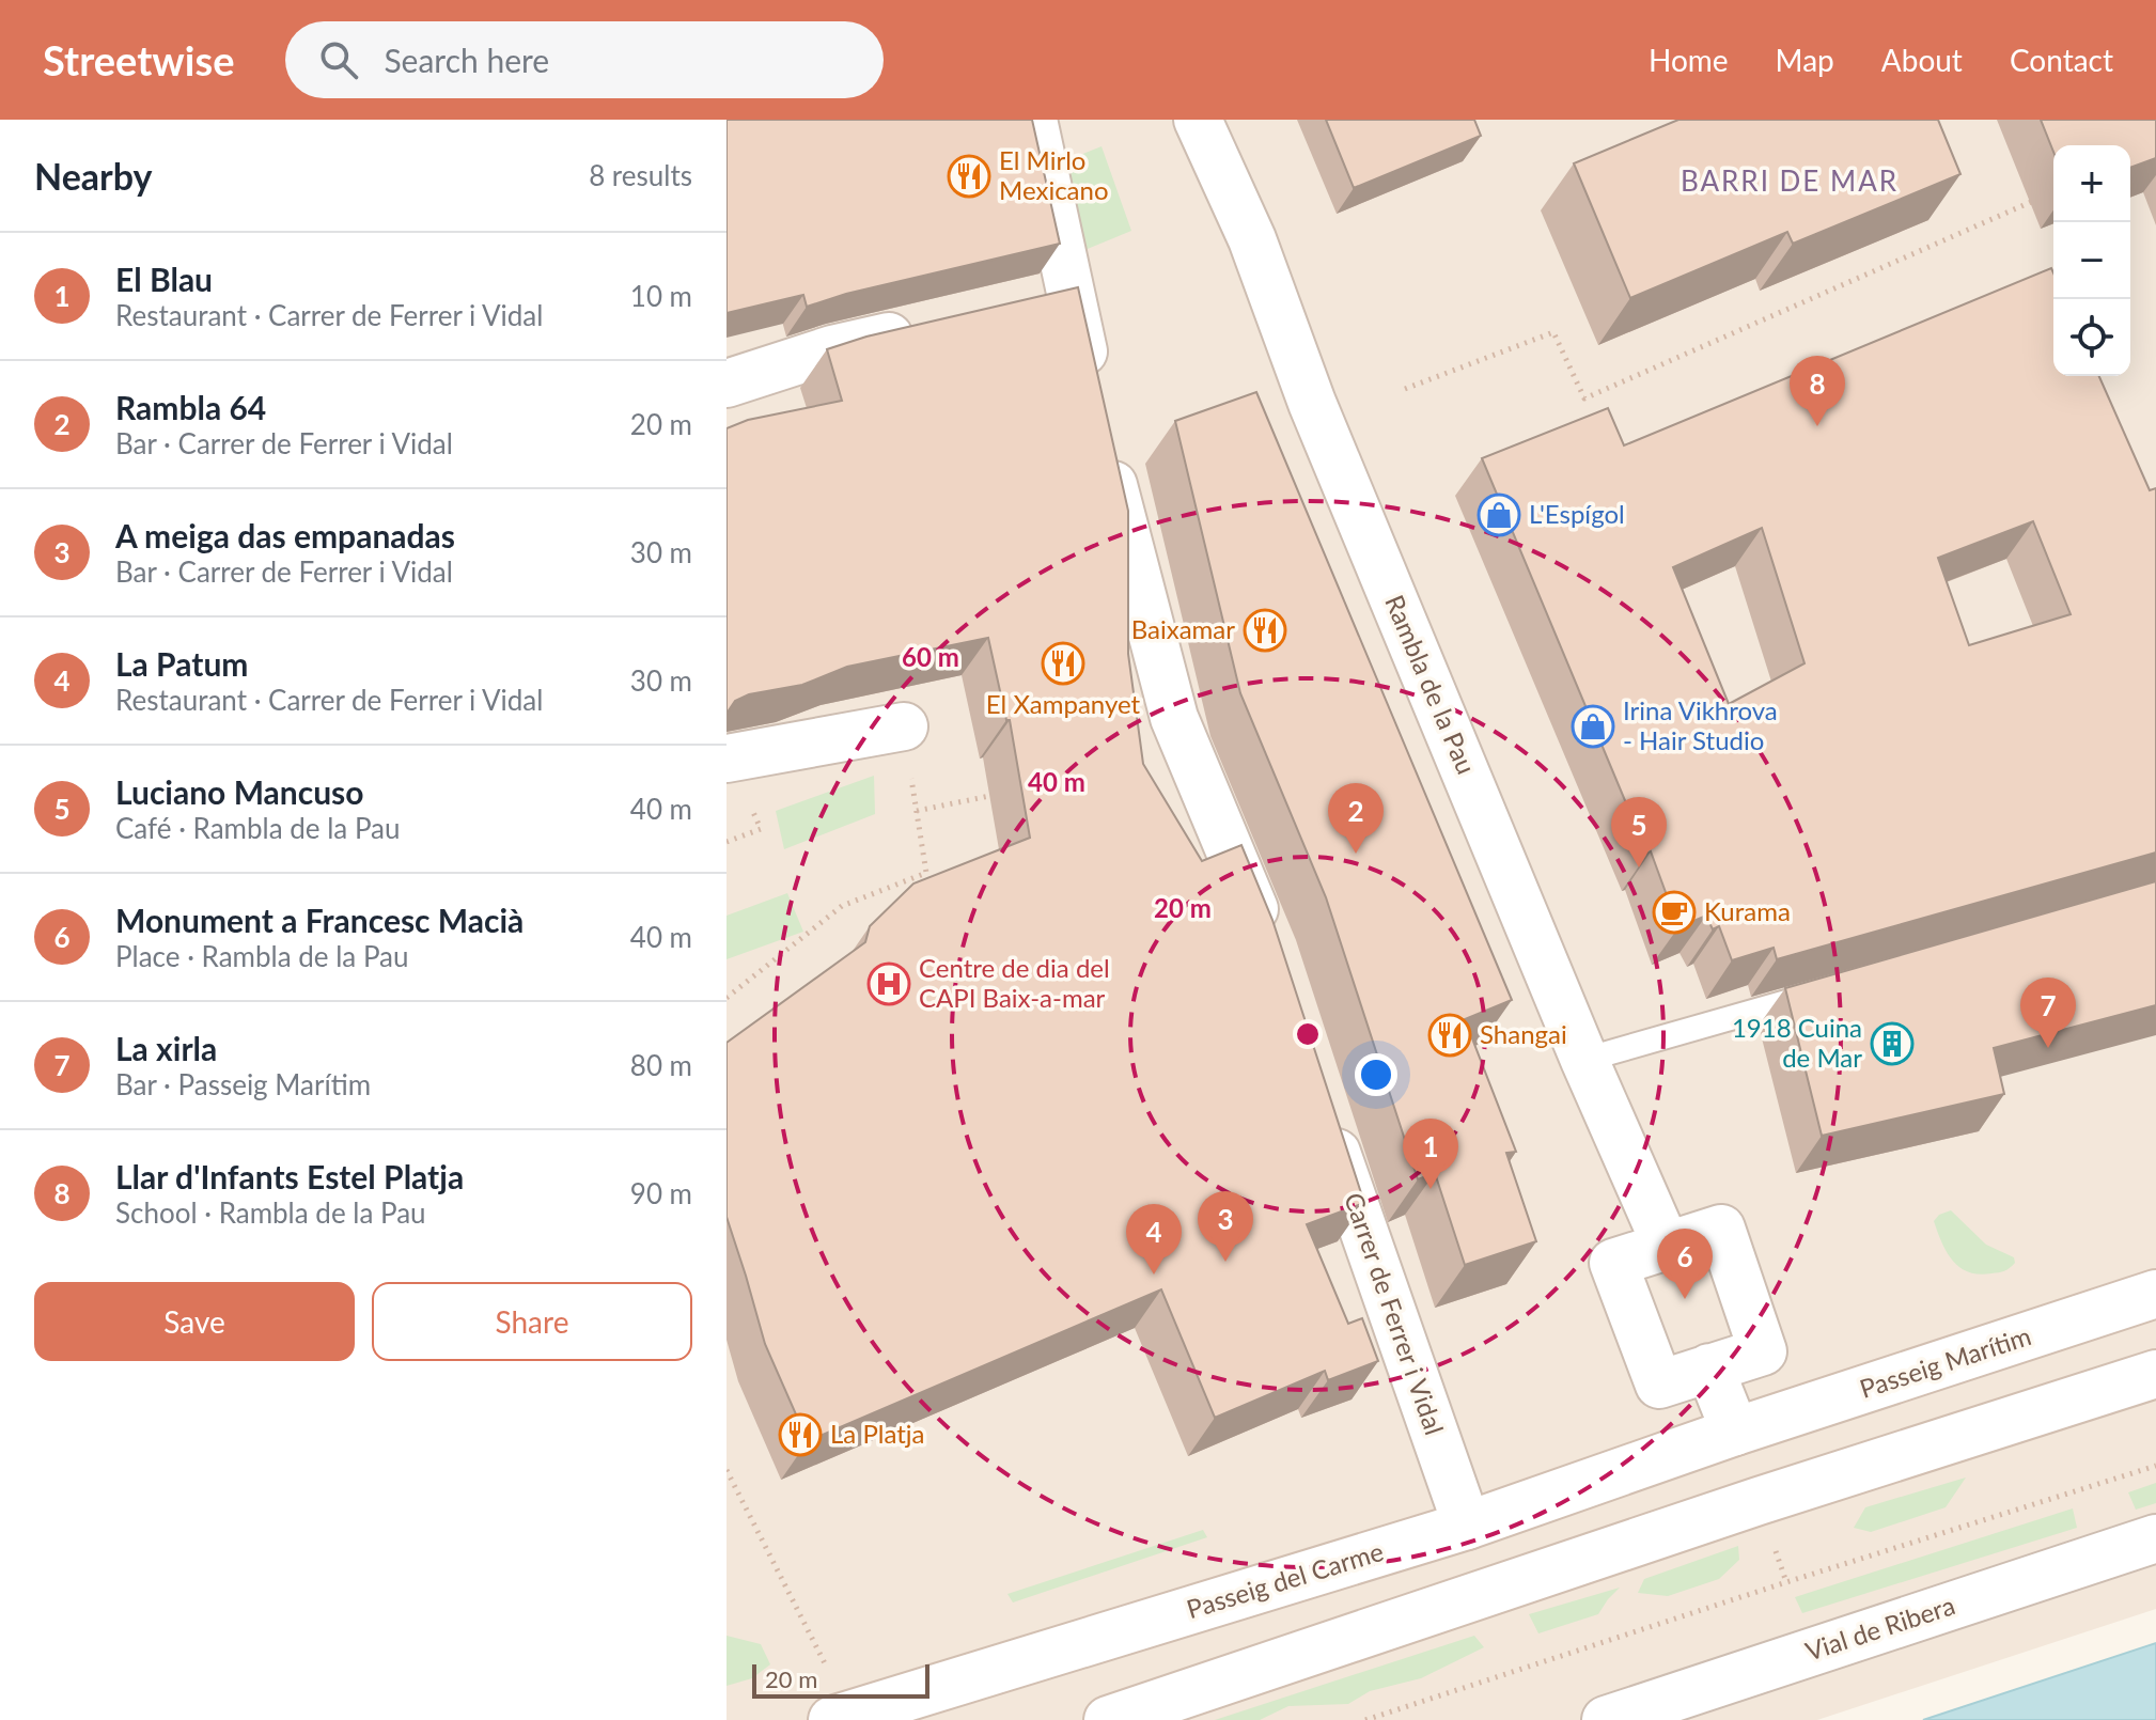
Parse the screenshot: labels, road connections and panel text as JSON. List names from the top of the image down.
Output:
{
  "streets": {
    "street": [
      "Rambla de la Pau",
      "Carrer de Ferrer i Vidal",
      "Passeig Marítim",
      "Passeig del Carme",
      "Vial de Ribera"
    ]
  },
  "crossings": [
    ["Carrer de Ferrer i Vidal", "Passeig del Carme"],
    ["Passeig Marítim", "Passeig del Carme"]
  ],
  "districts": ["BARRI DE MAR"],
  "places": {
    "restaurant": [
      "El Mirlo Mexicano",
      "Baixamar",
      "El Xampanyet",
      "Shangai",
      "La Platja"
    ],
    "shop": ["L'Espígol", "Irina Vikhrova - Hair Studio"],
    "cafe": ["Kurama"],
    "hospital": ["Centre de dia del CAPI Baix-a-mar"],
    "building": ["1918 Cuina de Mar"]
  },
  "scale_bar": "20 m",
  "page": {
    "header": "Streetwise",
    "search": "Search here",
    "nav": [
      "Home",
      "Map",
      "About",
      "Contact"
    ],
    "heading": ["Nearby", "8 results"],
    "map_buttons": ["+", "−"],
    "list": [
      {
        "mark": "1",
        "name": "El Blau",
        "note": "Restaurant · Carrer de Ferrer i Vidal",
        "value": "10 m"
      },
      {
        "mark": "2",
        "name": "Rambla 64",
        "note": "Bar · Carrer de Ferrer i Vidal",
        "value": "20 m"
      },
      {
        "mark": "3",
        "name": "A meiga das empanadas",
        "note": "Bar · Carrer de Ferrer i Vidal",
        "value": "30 m"
      },
      {
        "mark": "4",
        "name": "La Patum",
        "note": "Restaurant · Carrer de Ferrer i Vidal",
        "value": "30 m"
      },
      {
        "mark": "5",
        "name": "Luciano Mancuso",
        "note": "Café · Rambla de la Pau",
        "value": "40 m"
      },
      {
        "mark": "6",
        "name": "Monument a Francesc Macià",
        "note": "Place · Rambla de la Pau",
        "value": "40 m"
      },
      {
        "mark": "7",
        "name": "La xirla",
        "note": "Bar · Passeig Marítim",
        "value": "80 m"
      },
      {
        "mark": "8",
        "name": "Llar d'Infants Estel Platja",
        "note": "School · Rambla de la Pau",
        "value": "90 m"
      }
    ],
    "pins": [
      "8",
      "2",
      "5",
      "7",
      "1",
      "3",
      "4",
      "6"
    ],
    "buttons": ["Save", "Share"],
    "scale": "20 m"
  },
  "rings": ["60 m", "40 m", "20 m"]
}
